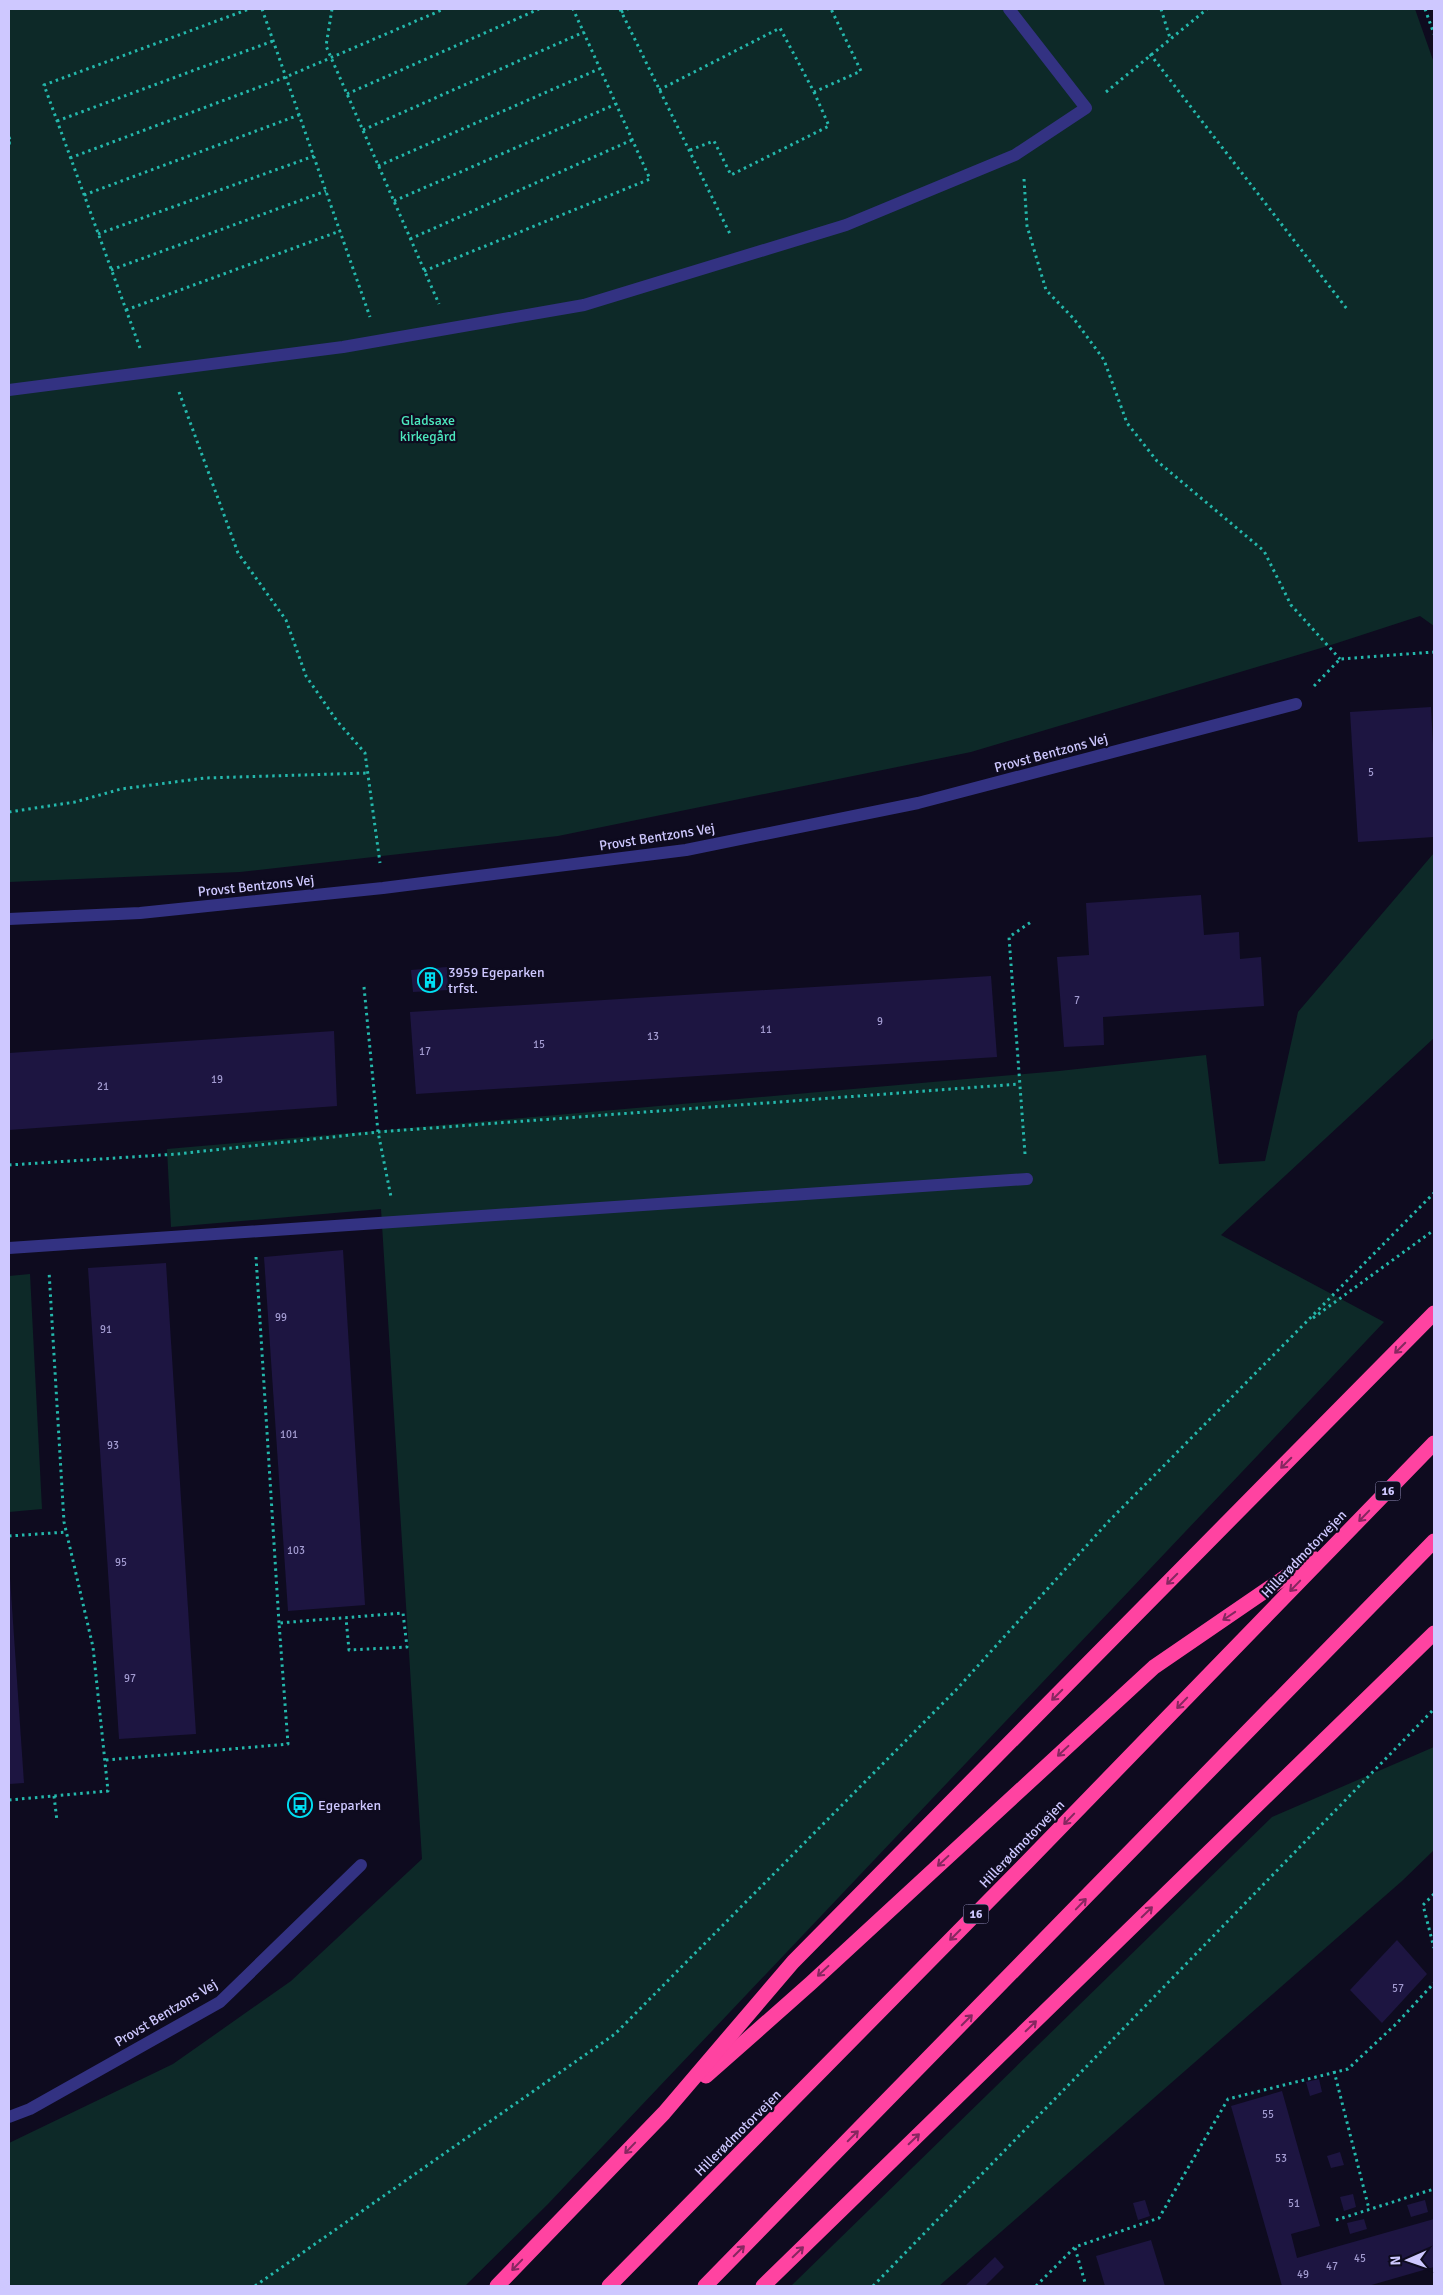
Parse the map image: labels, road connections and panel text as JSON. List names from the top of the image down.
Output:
{
  "streets": {
    "highway": ["16", "Hillerødmotorvejen"],
    "street": ["Provst Bentzons Vej"]
  },
  "parks": ["Gladsaxe kirkegård"],
  "places": {
    "building": ["3959 Egeparken trfst."],
    "bus stop": ["Egeparken"]
  },
  "house_numbers": [
    "5",
    "7",
    "9",
    "11",
    "13",
    "15",
    "17",
    "19",
    "21",
    "99",
    "91",
    "101",
    "93",
    "103",
    "95",
    "97",
    "57",
    "55",
    "53",
    "51",
    "45",
    "47",
    "49"
  ],
  "north": "left"
}
